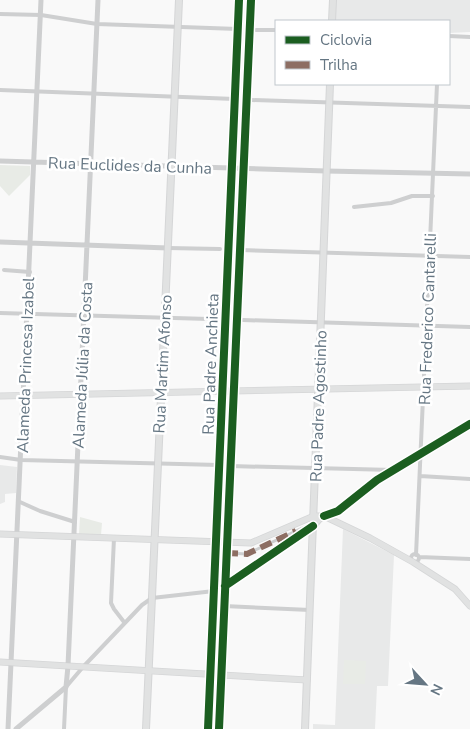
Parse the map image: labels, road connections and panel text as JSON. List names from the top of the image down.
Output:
{
  "streets": {
    "main road": ["Rua Martim Afonso", "Rua Padre Agostinho"],
    "street": [
      "Rua Euclides da Cunha",
      "Rua Frederico Cantarelli",
      "Rua Padre Anchieta",
      "Alameda Princesa Izabel",
      "Alameda Júlia da Costa"
    ]
  },
  "crossings": [
    ["Rua Euclides da Cunha", "Rua Frederico Cantarelli"],
    ["Rua Euclides da Cunha", "Rua Martim Afonso"],
    ["Rua Euclides da Cunha", "Alameda Princesa Izabel"],
    ["Rua Euclides da Cunha", "Alameda Júlia da Costa"],
    ["Rua Euclides da Cunha", "Rua Padre Agostinho"]
  ],
  "legend": ["Ciclovia", "Trilha"],
  "north": "bottom right"
}
